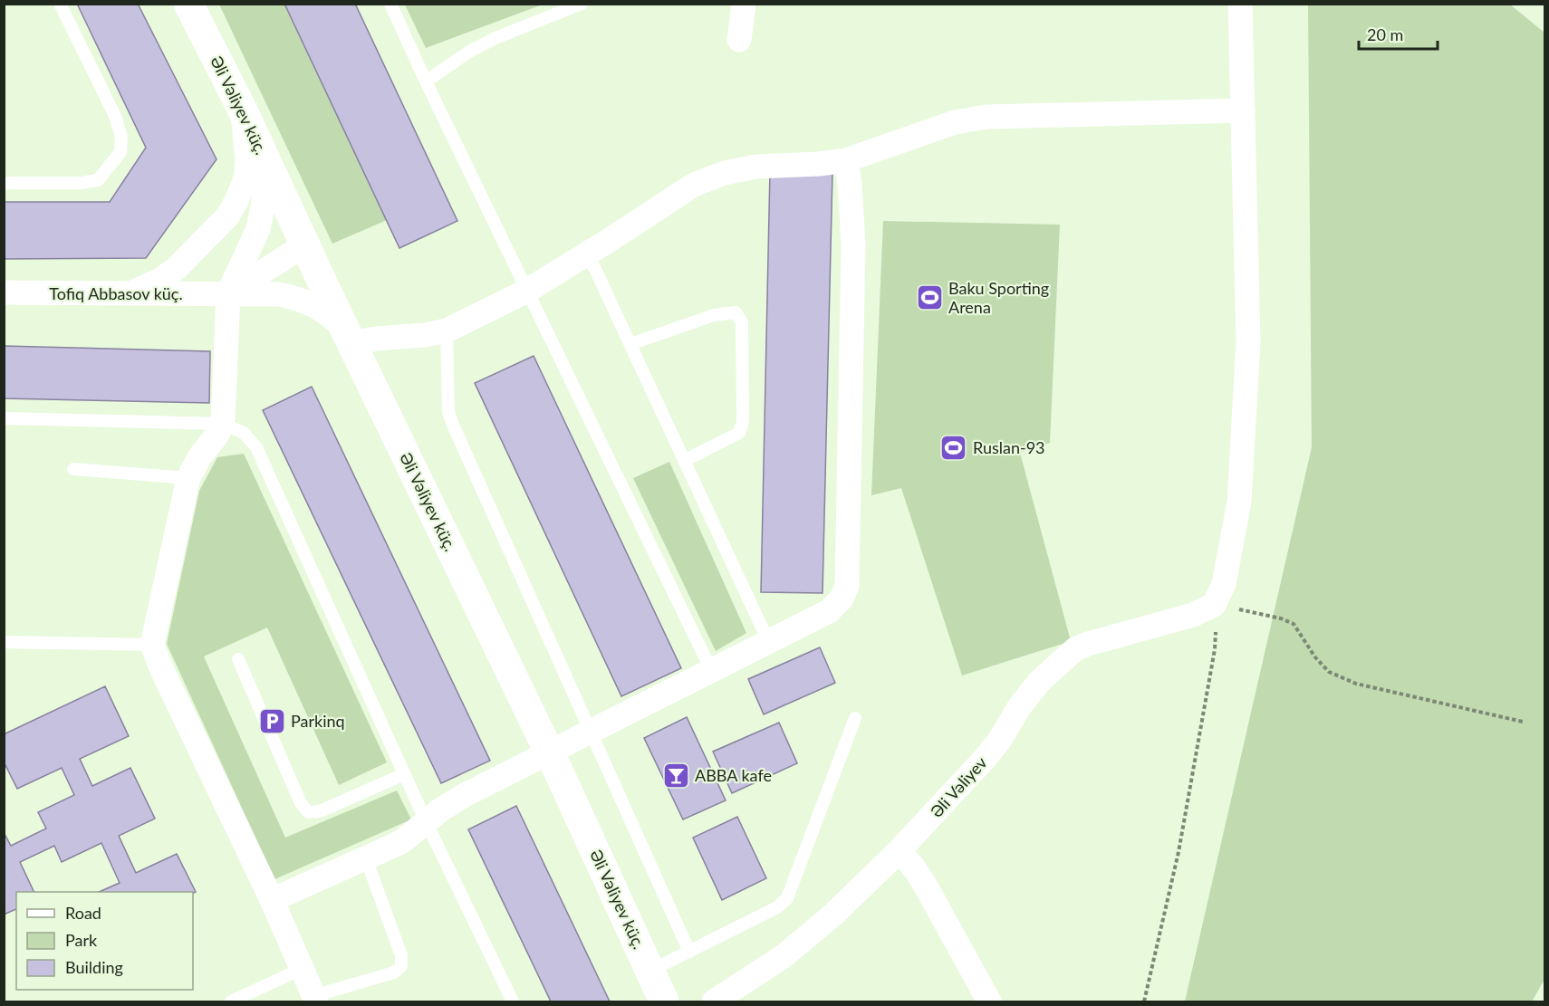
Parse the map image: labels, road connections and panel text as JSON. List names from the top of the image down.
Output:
{
  "streets": {
    "street": ["Əli Vəliyev küç.", "Tofiq Abbasov küç.", "Əli Vəliyev"]
  },
  "crossings": [
    ["Əli Vəliyev küç.", "Tofiq Abbasov küç."]
  ],
  "places": {
    "sports": ["Baku Sporting Arena", "Ruslan-93"],
    "parking": ["Parkinq"],
    "bar": ["ABBA kafe"]
  },
  "legend": ["Road", "Park", "Building"],
  "scale_bar": "20 m"
}
